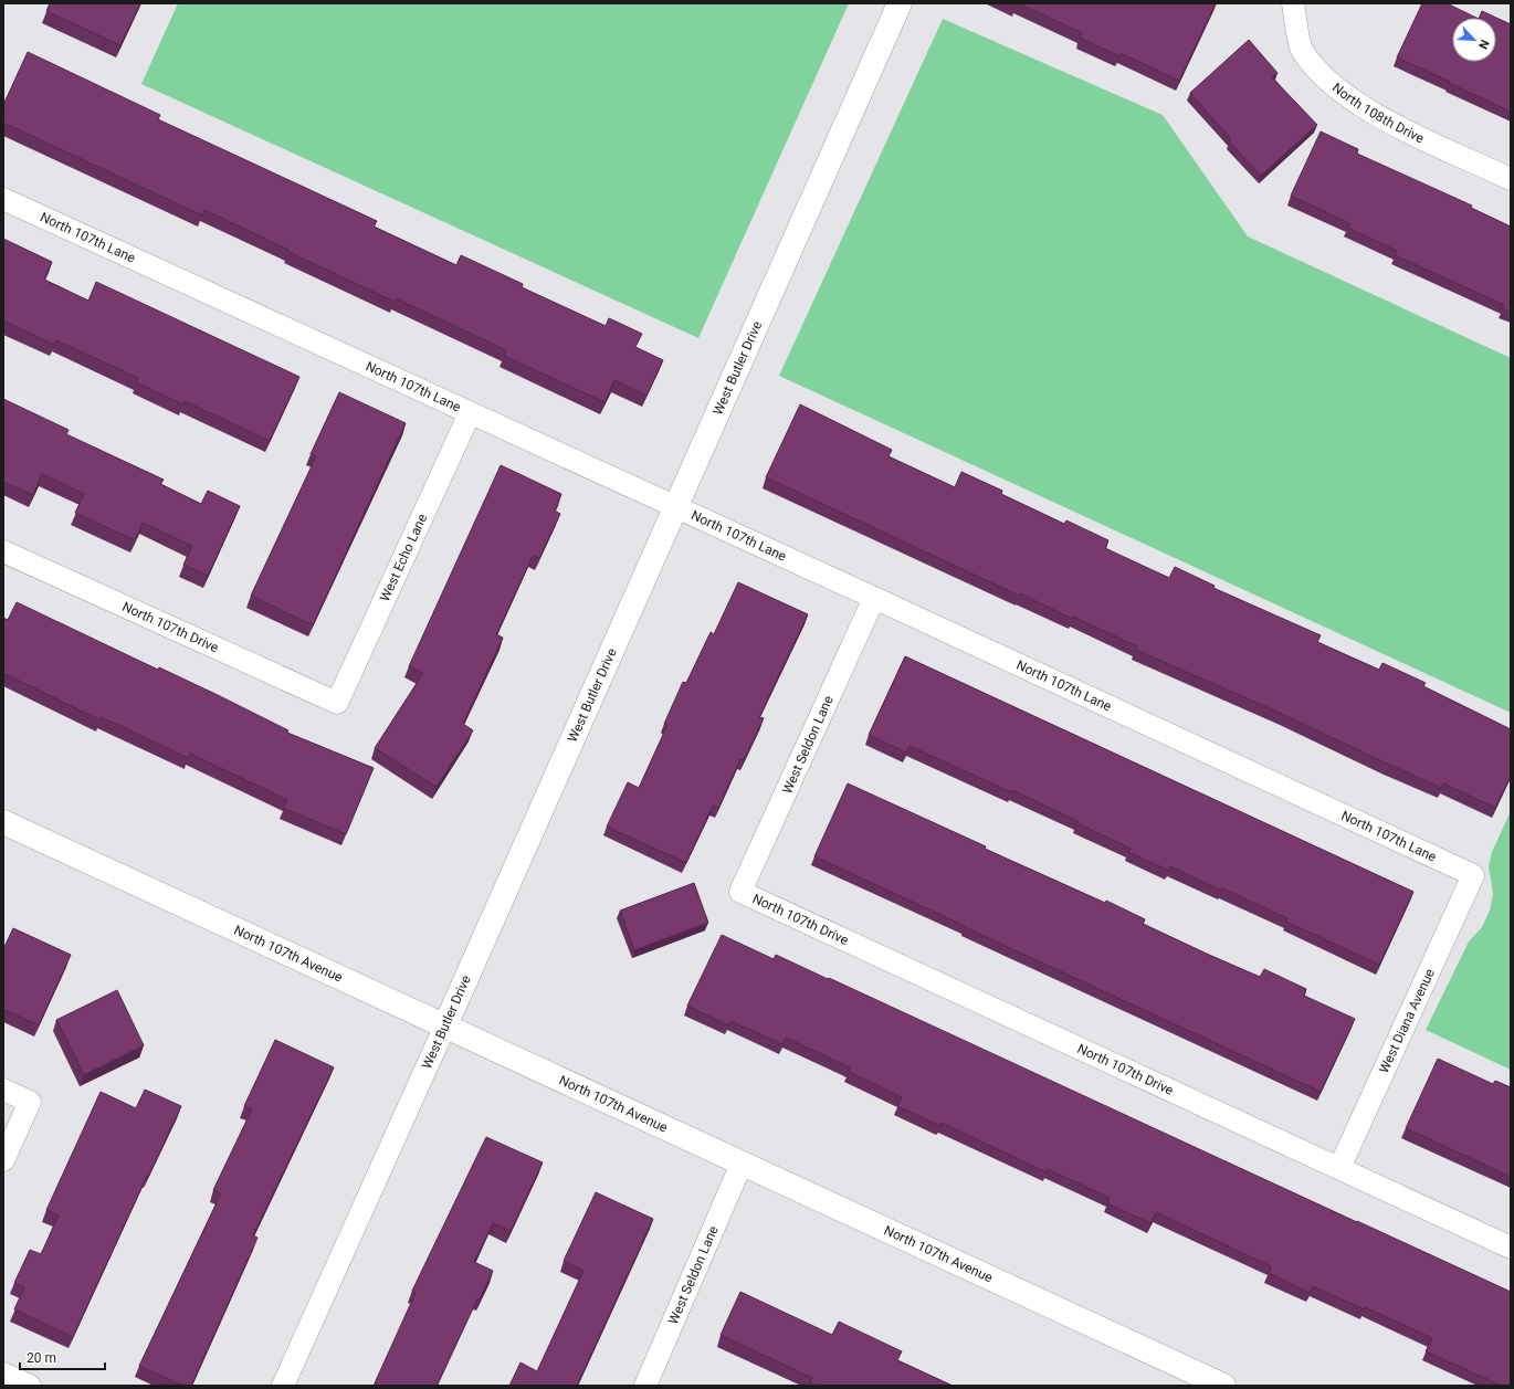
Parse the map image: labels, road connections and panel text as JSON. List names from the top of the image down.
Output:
{
  "streets": {
    "street": [
      "North 108th Drive",
      "North 107th Lane",
      "West Butler Drive",
      "West Echo Lane",
      "North 107th Drive",
      "West Seldon Lane",
      "North 107th Avenue",
      "West Diana Avenue"
    ]
  },
  "crossings": [
    ["North 107th Lane", "West Butler Drive"],
    ["North 107th Lane", "West Echo Lane"],
    ["North 107th Lane", "West Seldon Lane"],
    ["North 107th Lane", "West Diana Avenue"],
    ["West Butler Drive", "North 107th Avenue"],
    ["West Echo Lane", "North 107th Drive"],
    ["North 107th Drive", "West Seldon Lane"],
    ["North 107th Drive", "West Diana Avenue"],
    ["West Seldon Lane", "North 107th Avenue"]
  ],
  "scale_bar": "20 m",
  "north": "bottom right"
}
